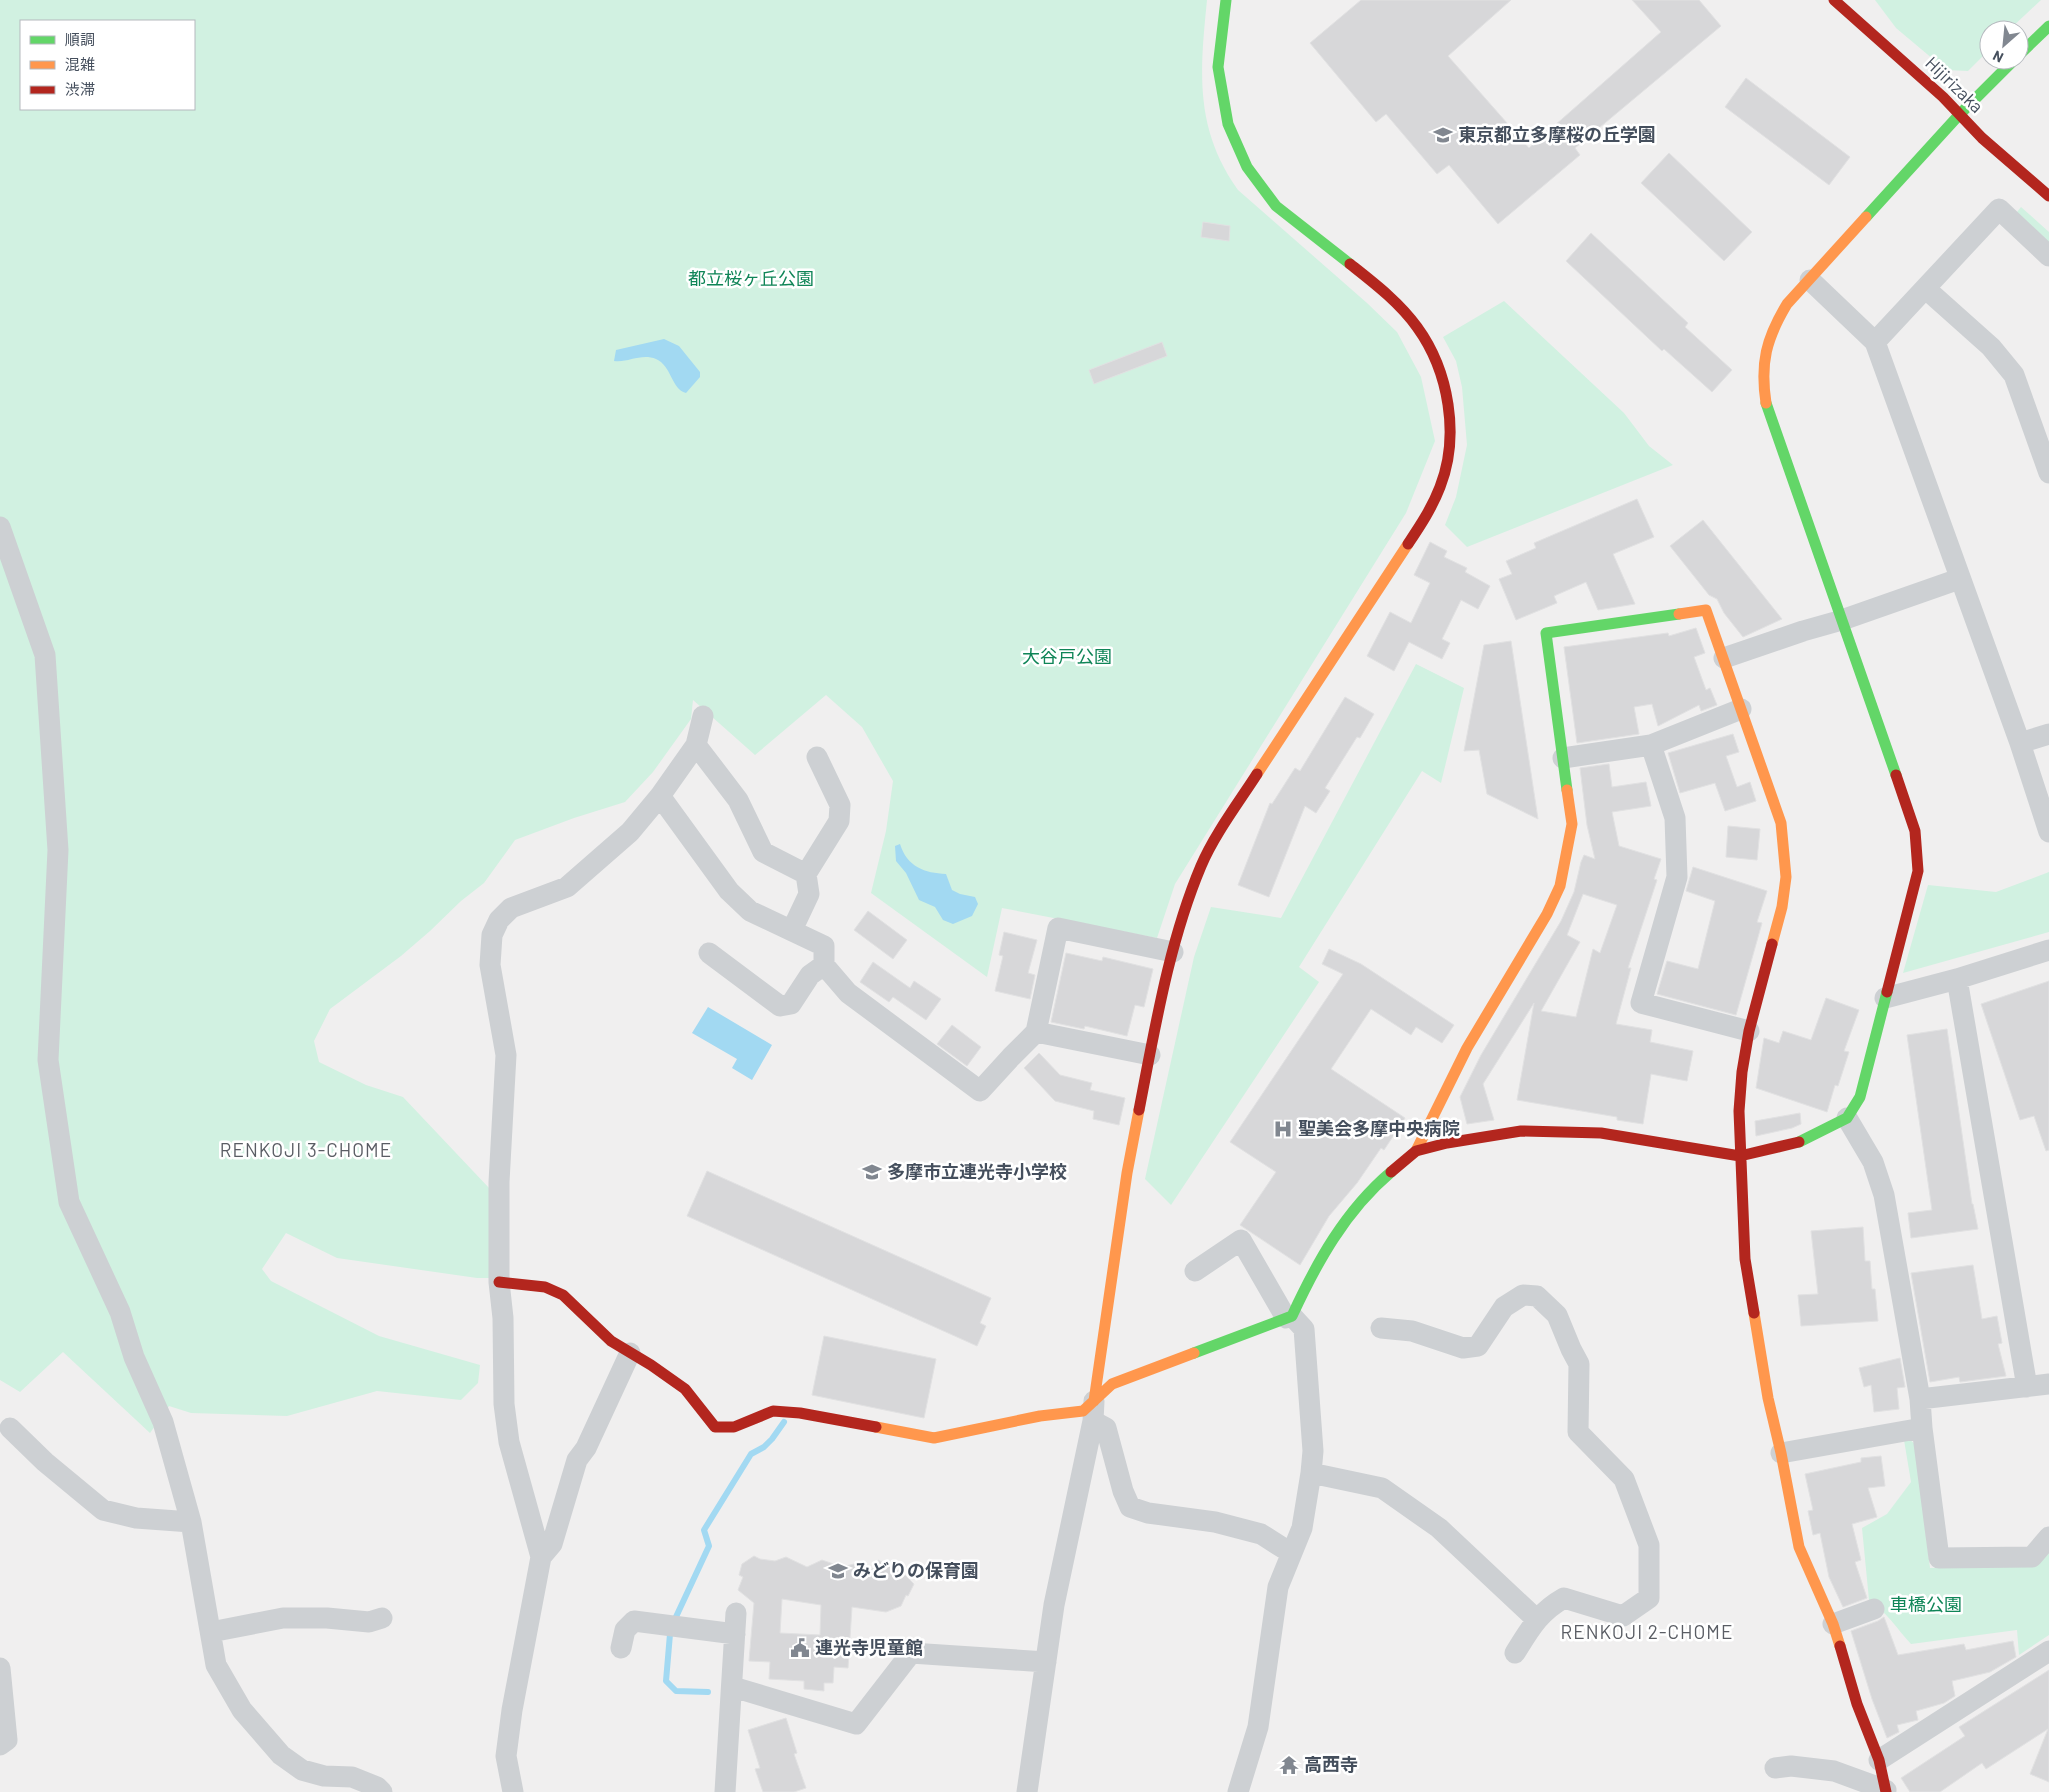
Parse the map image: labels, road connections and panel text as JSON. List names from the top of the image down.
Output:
{
  "streets": {
    "street": ["Hijirizaka"]
  },
  "districts": ["RENKOJI 3-CHOME", "RENKOJI 2-CHOME"],
  "parks": ["都立桜ヶ丘公園", "大谷戸公園", "車橋公園"],
  "places": {
    "school or university": ["東京都立多摩桜の丘学園", "多摩市立連光寺小学校", "みどりの保育園"],
    "hospital": ["聖美会多摩中央病院"],
    "public building": ["連光寺児童館"],
    "temple": ["高西寺"]
  },
  "legend": ["順調", "混雑", "渋滞"],
  "north": "bottom left"
}
